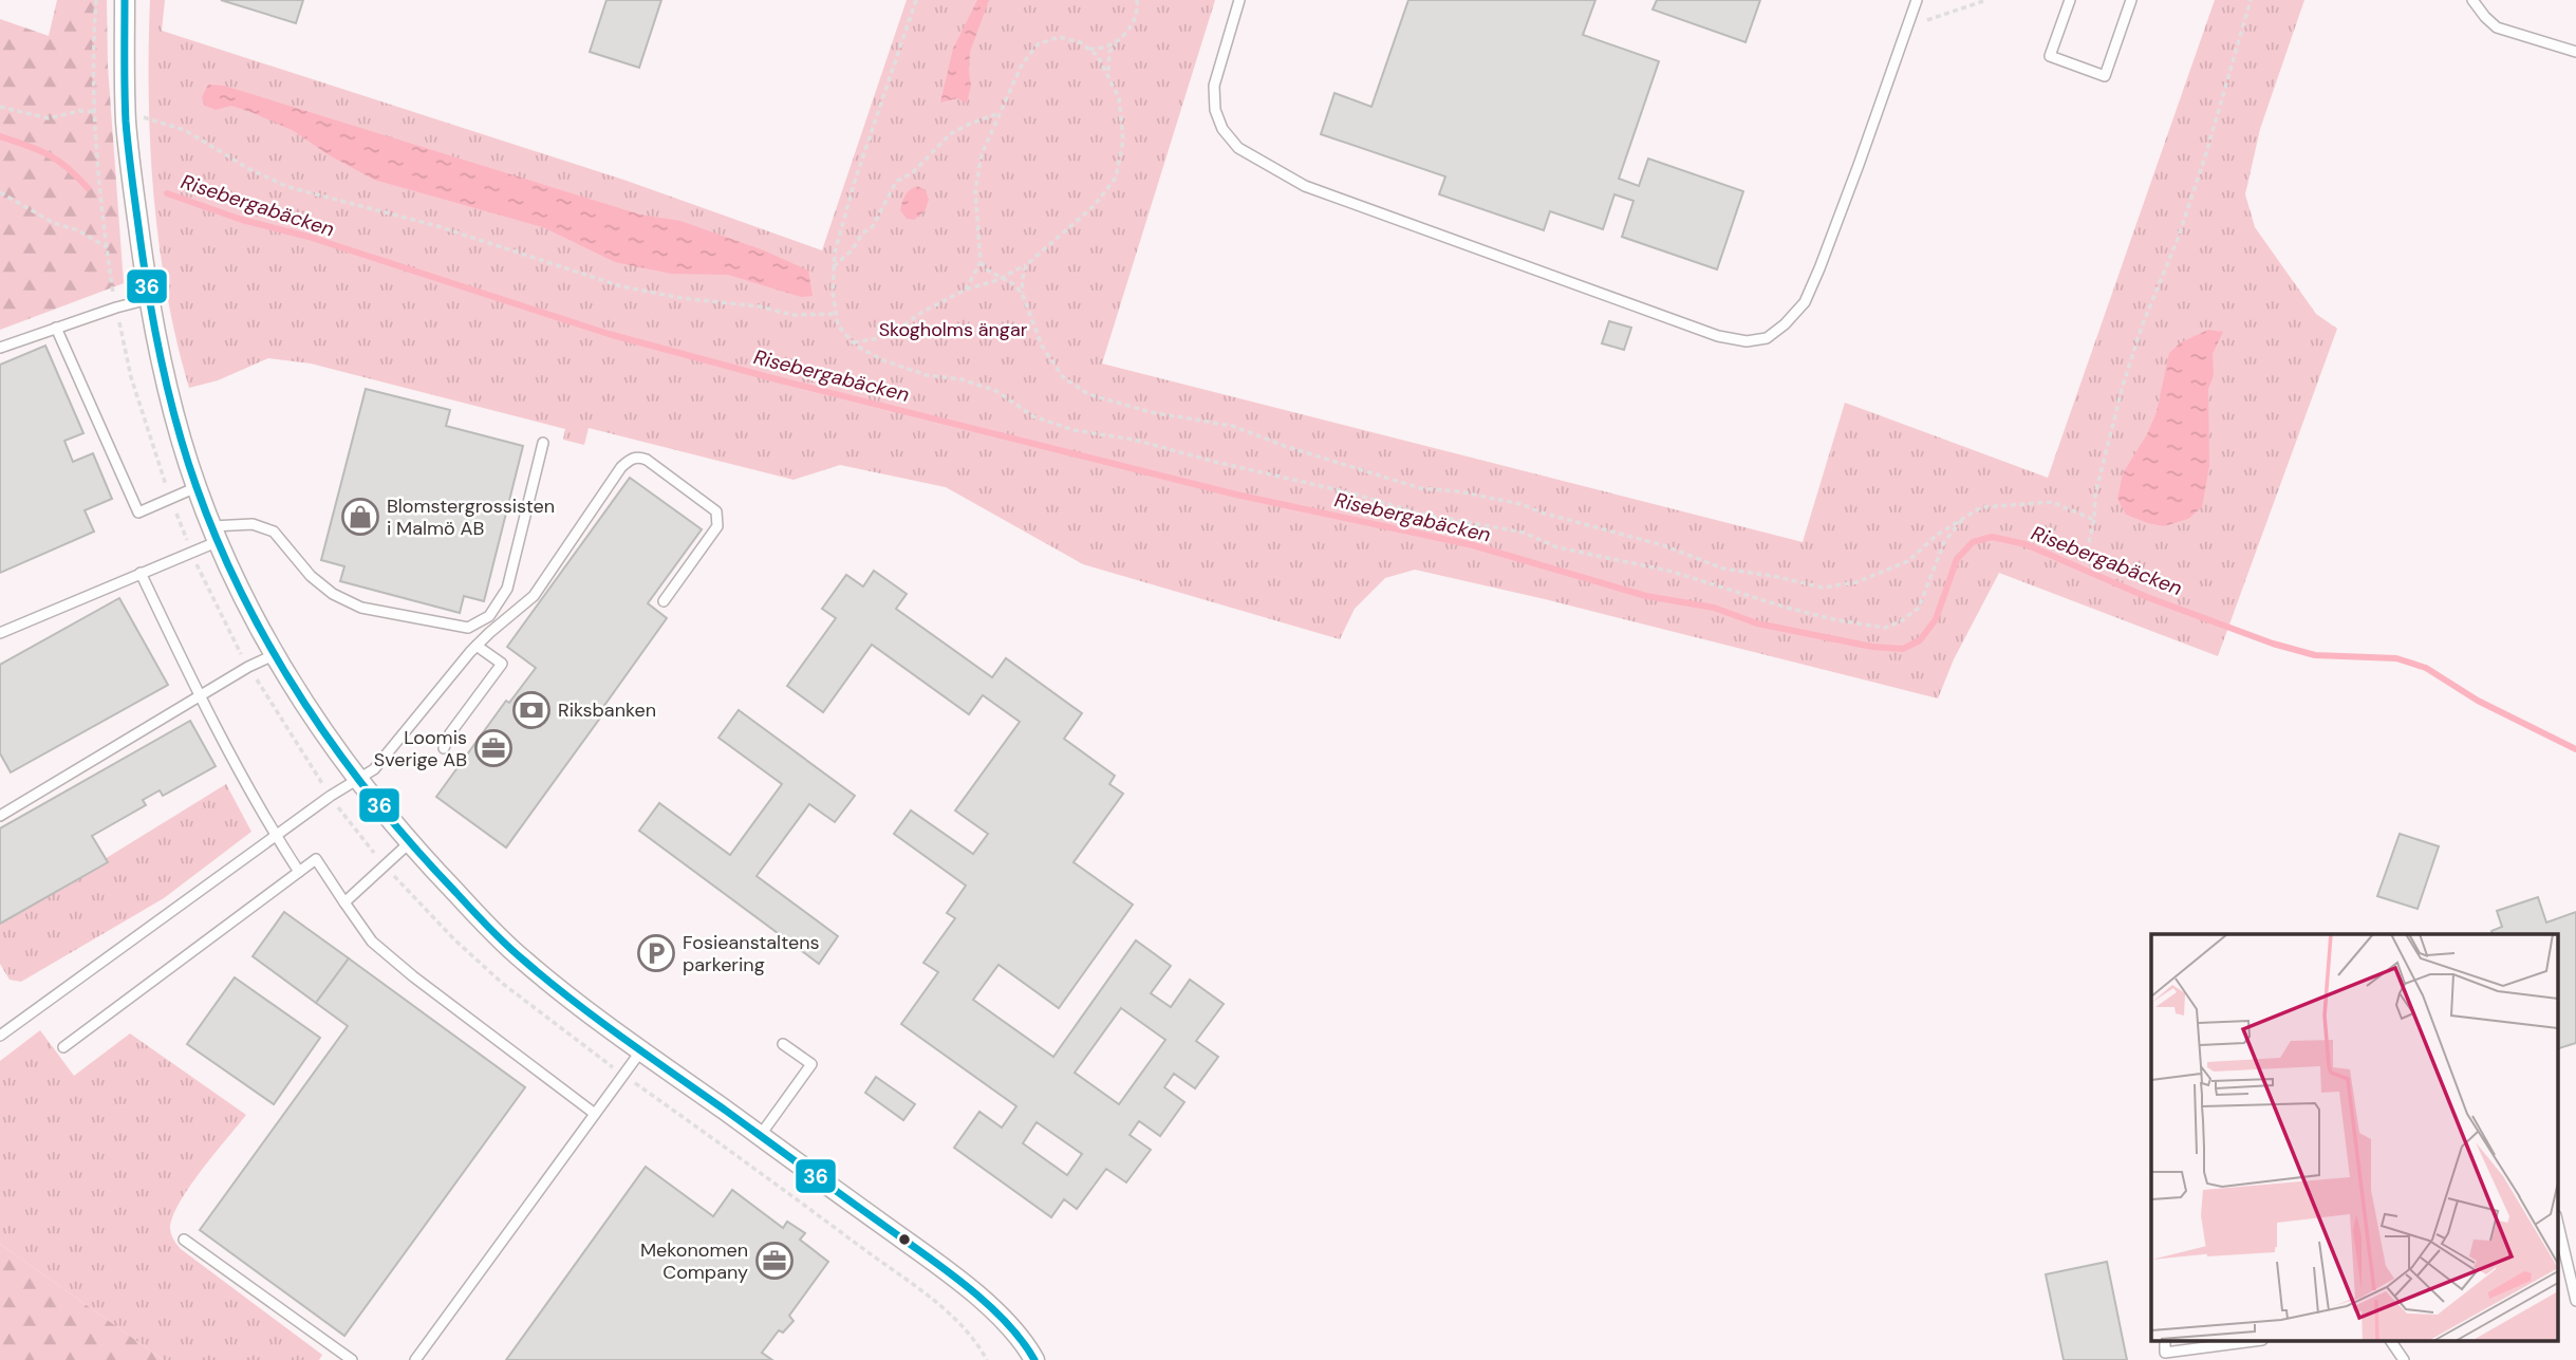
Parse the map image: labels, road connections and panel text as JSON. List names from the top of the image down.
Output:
{
  "water": ["Risebergabäcken"],
  "parks": ["Skogholms ängar"],
  "places": {
    "shop": ["Blomstergrossisten i Malmö AB"],
    "bank": ["Riksbanken"],
    "office": ["Loomis Sverige AB", "Mekonomen Company"],
    "parking": ["Fosieanstaltens parkering"]
  },
  "lines": ["transit line 36"]
}
